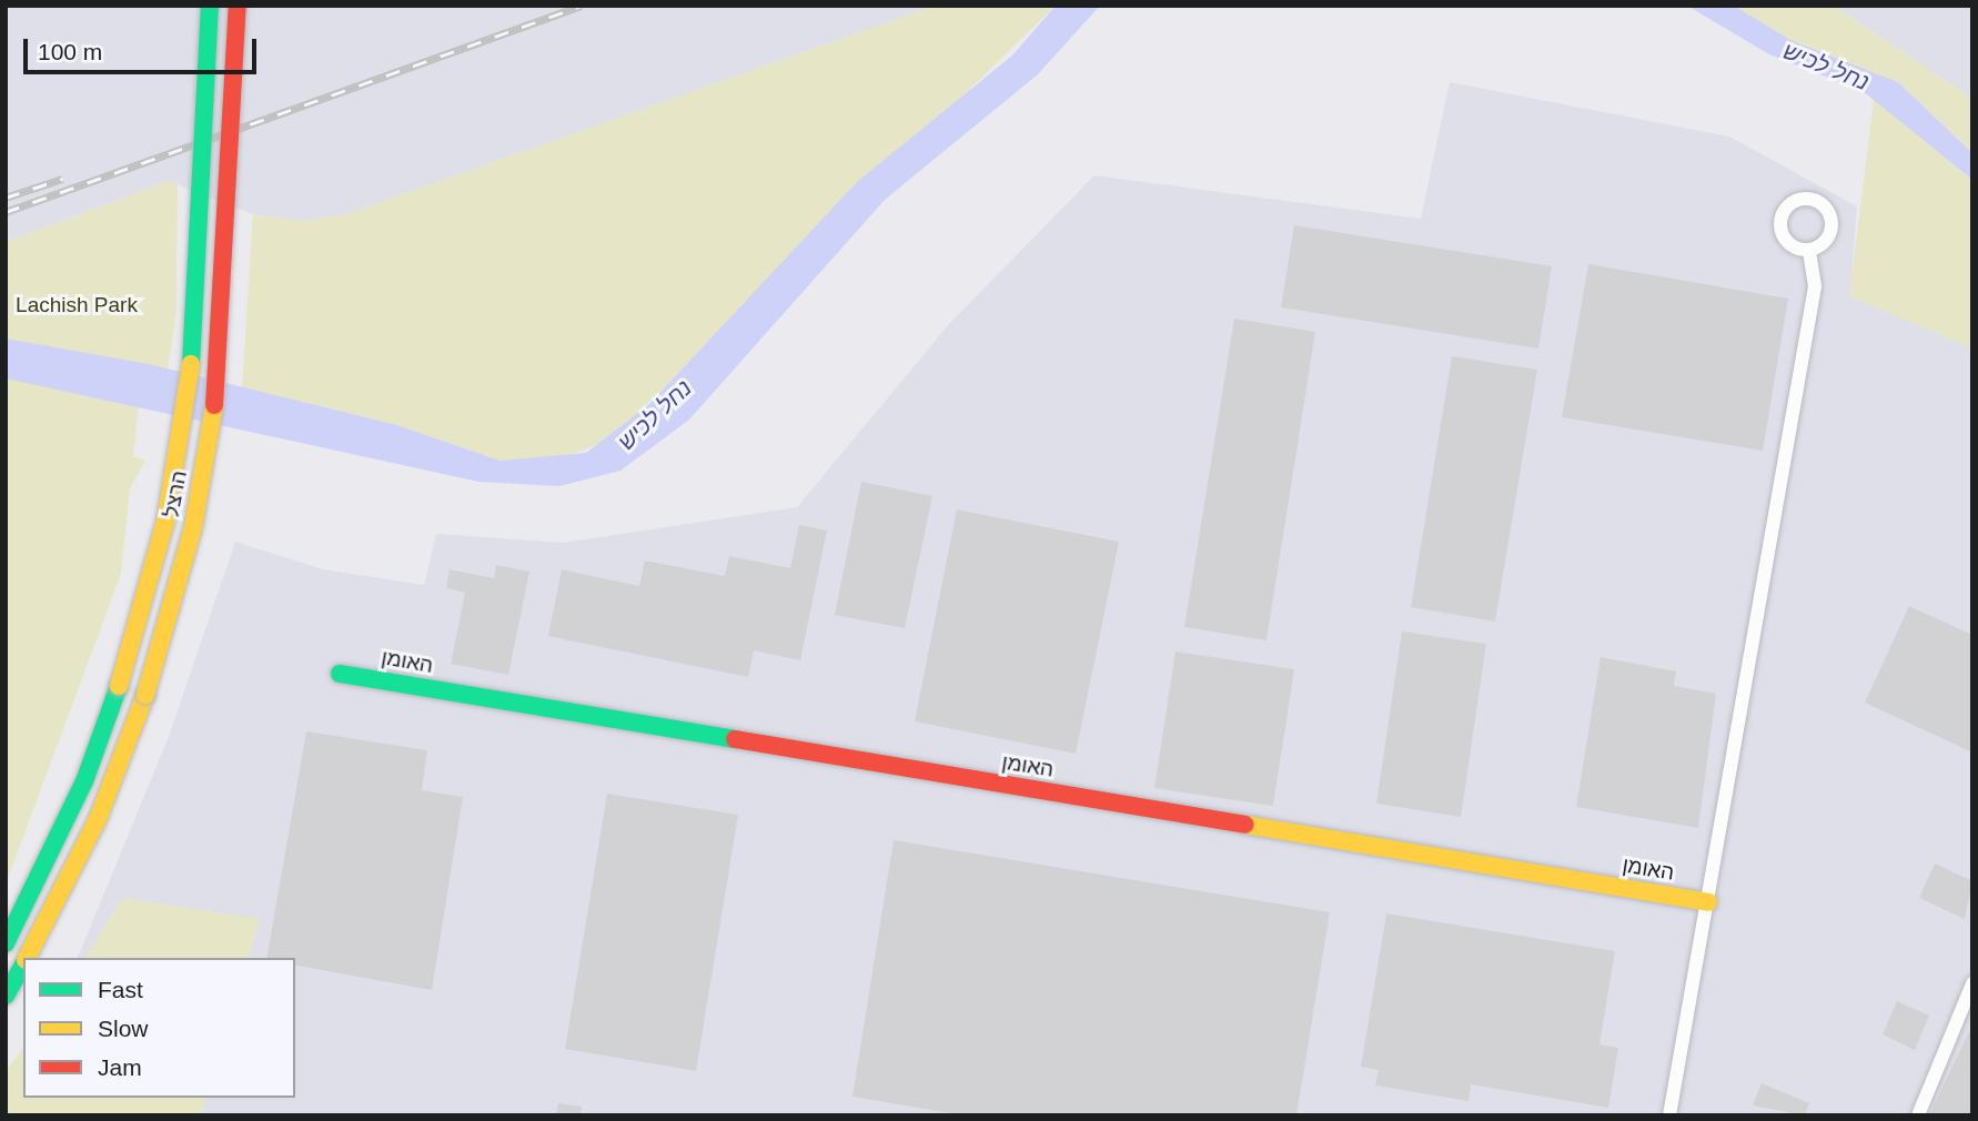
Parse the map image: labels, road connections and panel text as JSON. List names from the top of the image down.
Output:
{
  "streets": {
    "main road": ["הרצל", "האומן"]
  },
  "water": ["נחל לכיש"],
  "parks": ["Lachish Park"],
  "legend": ["Fast", "Slow", "Jam"],
  "scale_bar": "100 m"
}
